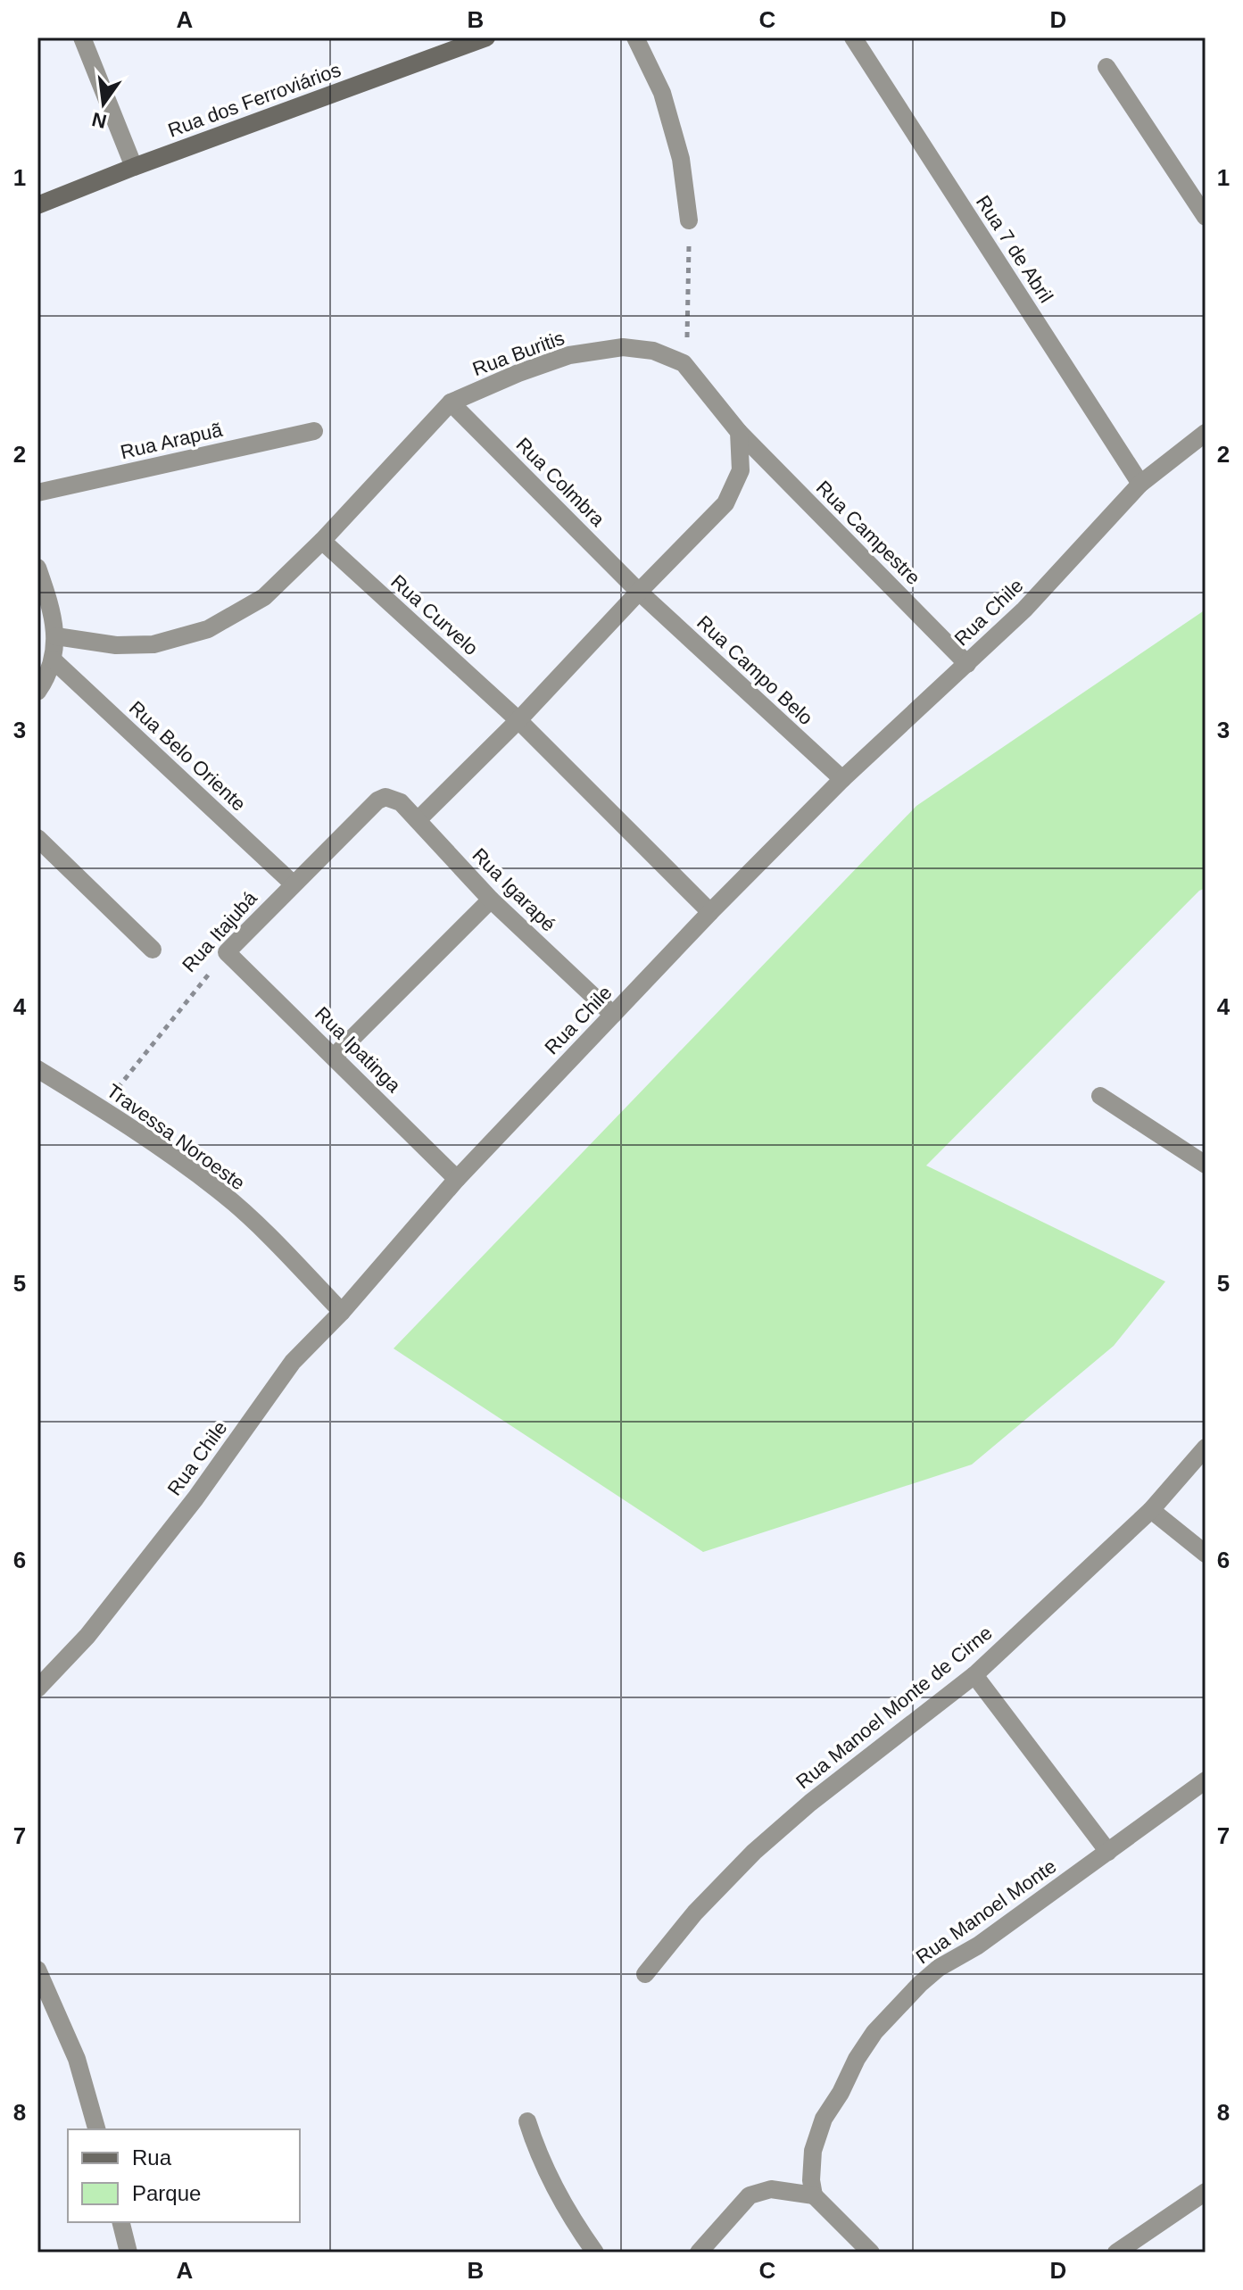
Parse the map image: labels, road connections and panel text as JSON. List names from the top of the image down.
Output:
{
  "streets": {
    "main road": ["Rua dos Ferroviários"],
    "street": [
      "Rua 7 de Abril",
      "Rua Buritis",
      "Rua Arapuã",
      "Rua Colmbra",
      "Rua Campestre",
      "Rua Chile",
      "Rua Curvelo",
      "Rua Campo Belo",
      "Rua Belo Oriente",
      "Rua Igarapé",
      "Rua Itajubá",
      "Rua Ipatinga",
      "Travessa Noroeste",
      "Rua Manoel Monte de Cirne",
      "Rua Manoel Monte"
    ]
  },
  "crossings": [
    ["Rua 7 de Abril", "Rua Chile"],
    ["Rua Buritis", "Rua Colmbra"],
    ["Rua Buritis", "Rua Curvelo"],
    ["Rua Colmbra", "Rua Campo Belo"],
    ["Rua Campestre", "Rua Chile"],
    ["Rua Chile", "Rua Curvelo"],
    ["Rua Chile", "Rua Campo Belo"],
    ["Rua Chile", "Rua Igarapé"],
    ["Rua Chile", "Rua Ipatinga"],
    ["Rua Chile", "Travessa Noroeste"],
    ["Rua Belo Oriente", "Rua Itajubá"],
    ["Rua Igarapé", "Rua Itajubá"],
    ["Rua Itajubá", "Rua Ipatinga"],
    ["Rua Itajubá", "Travessa Noroeste"]
  ],
  "legend": ["Rua", "Parque"],
  "north": "bottom",
  "grid": {
    "columns": [
      "A",
      "B",
      "C",
      "D"
    ],
    "rows": [
      "1",
      "2",
      "3",
      "4",
      "5",
      "6",
      "7",
      "8"
    ]
  }
}
